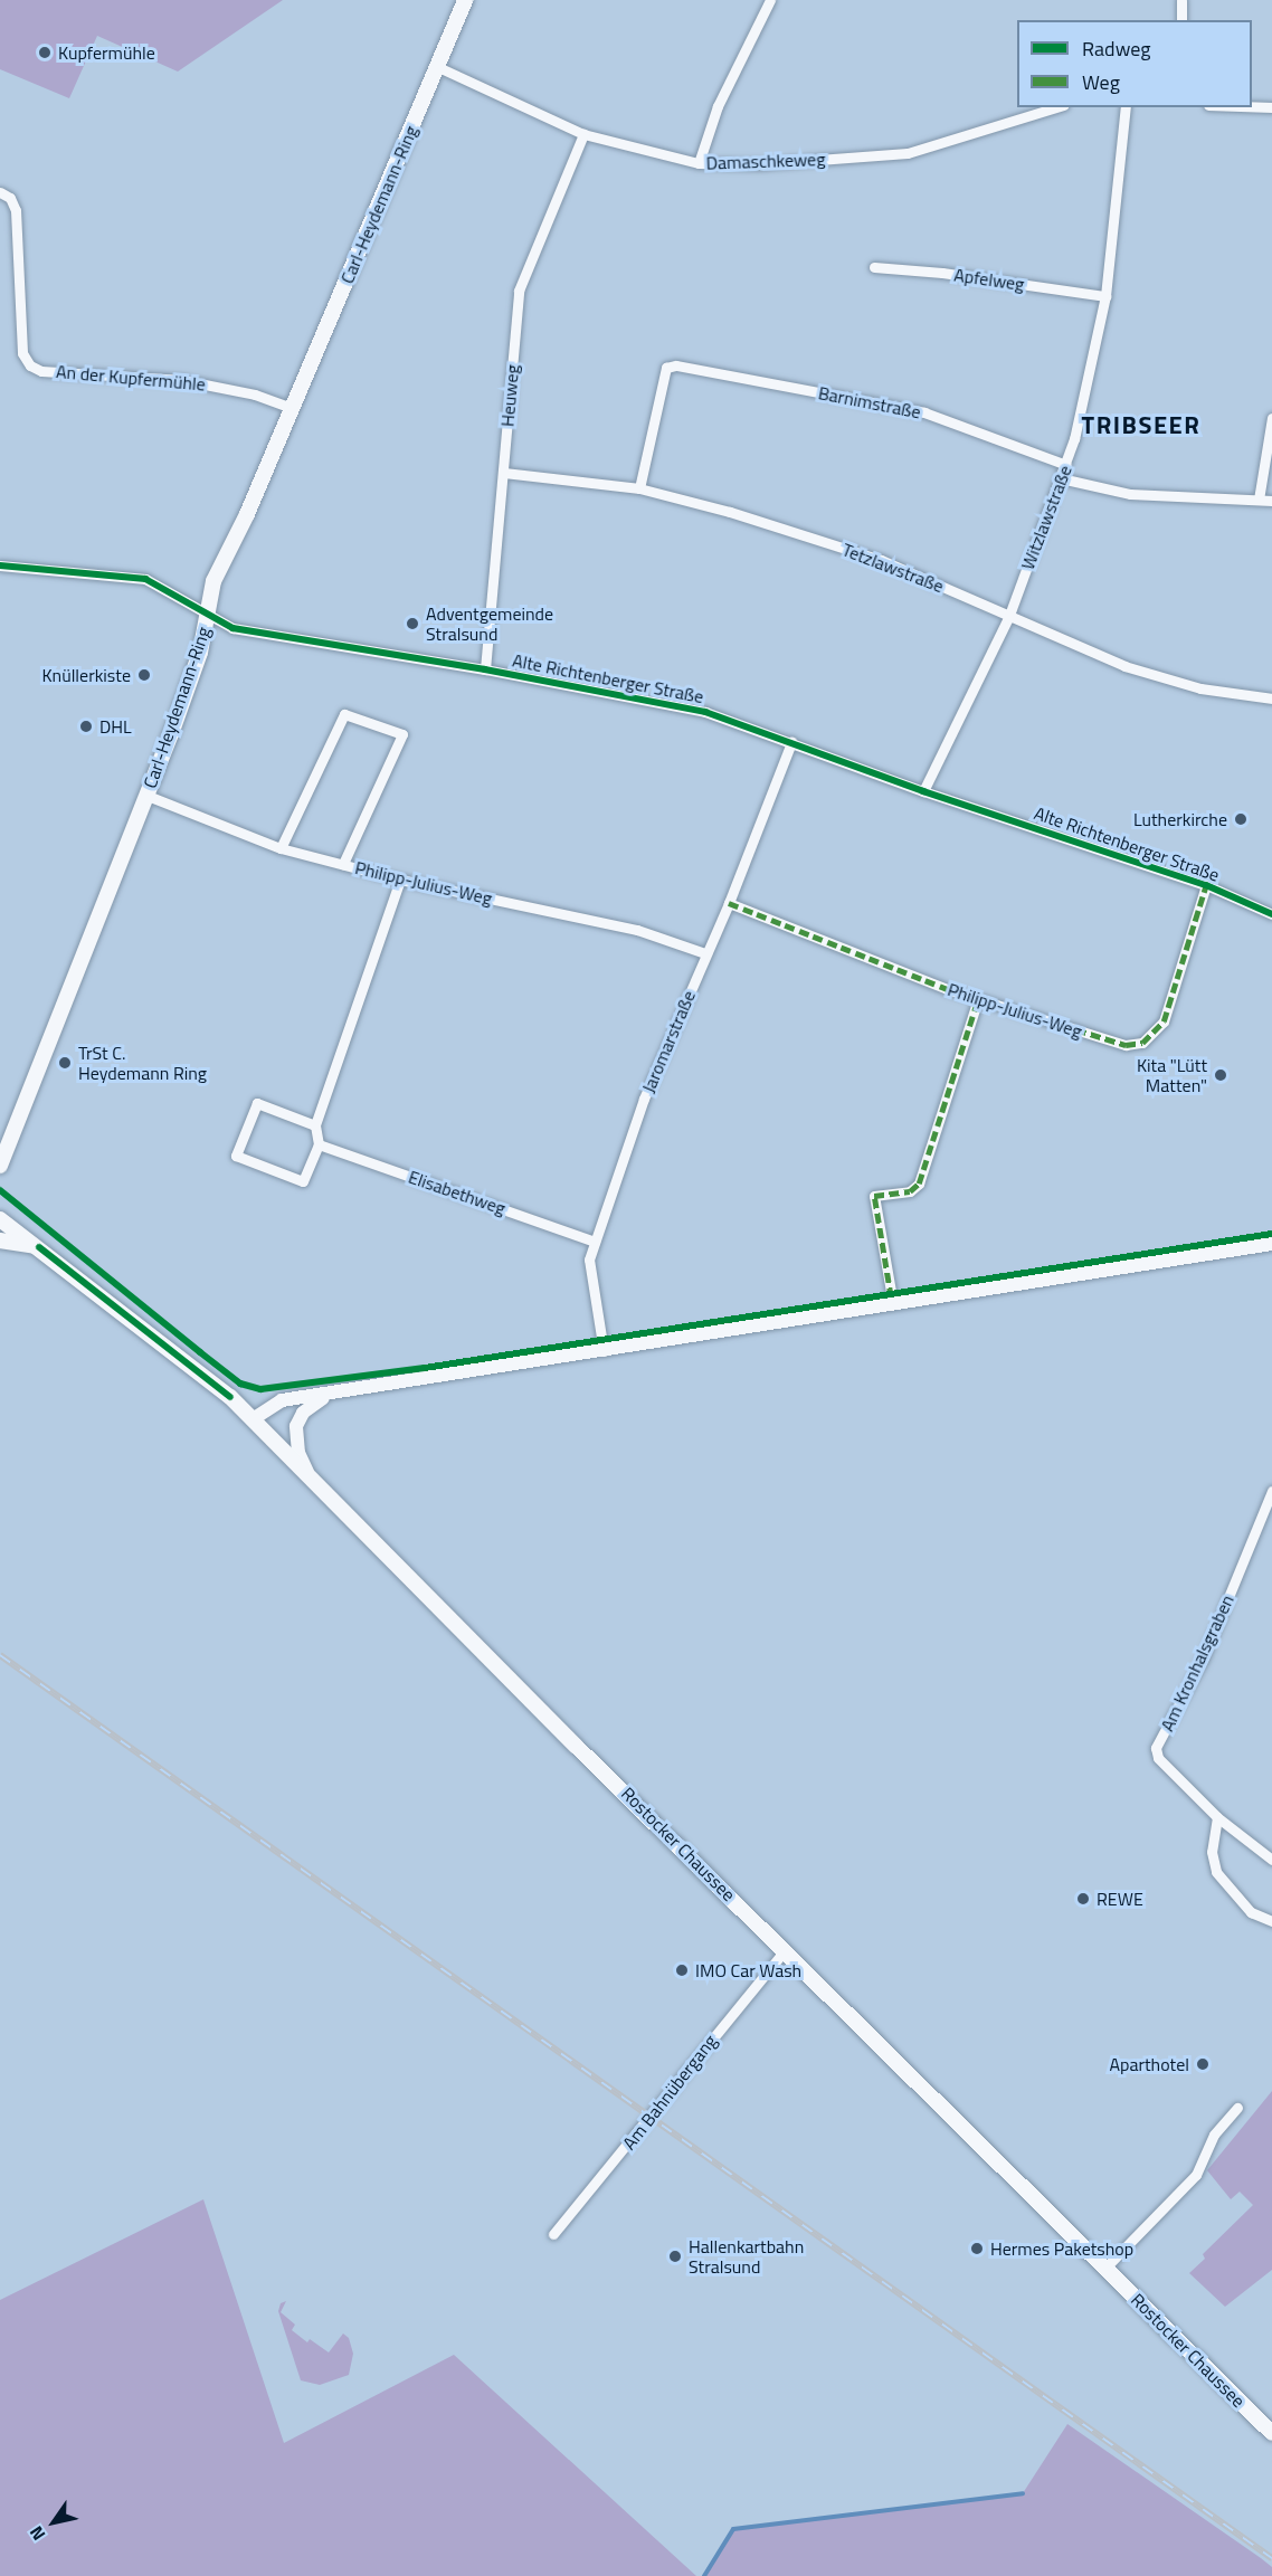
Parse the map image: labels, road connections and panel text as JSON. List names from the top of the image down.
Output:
{
  "streets": {
    "main road": ["Carl-Heydemann-Ring", "Rostocker Chaussee"],
    "street": [
      "Damaschkeweg",
      "Apfelweg",
      "An der Kupfermühle",
      "Heuweg",
      "Barnimstraße",
      "Witzlawstraße",
      "Tetzlawstraße",
      "Alte Richtenberger Straße",
      "Philipp-Julius-Weg",
      "Jaromarstraße",
      "Elisabethweg",
      "Am Kronhalsgraben",
      "Am Bahnübergang"
    ]
  },
  "crossings": [
    ["Damaschkeweg", "Carl-Heydemann-Ring"],
    ["Damaschkeweg", "Heuweg"],
    ["Carl-Heydemann-Ring", "An der Kupfermühle"],
    ["Carl-Heydemann-Ring", "Alte Richtenberger Straße"],
    ["Carl-Heydemann-Ring", "Philipp-Julius-Weg"],
    ["Apfelweg", "Witzlawstraße"],
    ["Heuweg", "Tetzlawstraße"],
    ["Heuweg", "Alte Richtenberger Straße"],
    ["Barnimstraße", "Witzlawstraße"],
    ["Barnimstraße", "Tetzlawstraße"],
    ["Witzlawstraße", "Tetzlawstraße"],
    ["Witzlawstraße", "Alte Richtenberger Straße"],
    ["Alte Richtenberger Straße", "Philipp-Julius-Weg"],
    ["Alte Richtenberger Straße", "Jaromarstraße"],
    ["Philipp-Julius-Weg", "Jaromarstraße"],
    ["Jaromarstraße", "Elisabethweg"],
    ["Rostocker Chaussee", "Am Bahnübergang"]
  ],
  "districts": ["TRIBSEER"],
  "places": [
    "Kupfermühle",
    "Adventgemeinde Stralsund",
    "Knüllerkiste",
    "DHL",
    "Lutherkirche",
    "TrSt C. Heydemann Ring",
    "Kita \"Lütt Matten\"",
    "REWE",
    "IMO Car Wash",
    "Aparthotel",
    "Hermes Paketshop",
    "Hallenkartbahn Stralsund"
  ],
  "legend": ["Radweg", "Weg"],
  "north": "bottom left"
}
